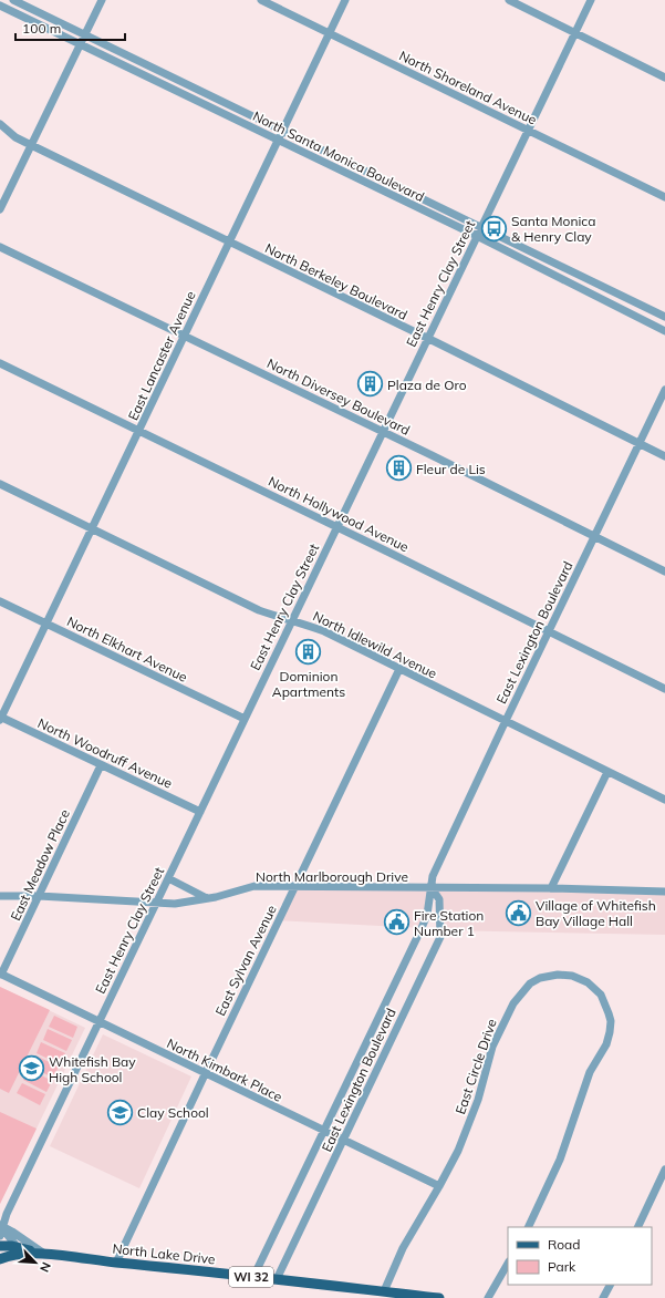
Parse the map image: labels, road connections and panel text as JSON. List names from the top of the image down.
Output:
{
  "streets": {
    "main road": ["North Lake Drive", "WI 32"],
    "street": [
      "North Shoreland Avenue",
      "North Santa Monica Boulevard",
      "North Berkeley Boulevard",
      "East Henry Clay Street",
      "East Lancaster Avenue",
      "North Diversey Boulevard",
      "North Hollywood Avenue",
      "East Lexington Boulevard",
      "North Idlewild Avenue",
      "North Elkhart Avenue",
      "North Woodruff Avenue",
      "East Meadow Place",
      "North Marlborough Drive",
      "East Sylvan Avenue",
      "East Circle Drive",
      "North Kimbark Place"
    ]
  },
  "crossings": [
    ["North Shoreland Avenue", "East Henry Clay Street"],
    ["North Shoreland Avenue", "East Lancaster Avenue"],
    ["North Santa Monica Boulevard", "East Henry Clay Street"],
    ["North Santa Monica Boulevard", "East Lancaster Avenue"],
    ["North Berkeley Boulevard", "East Henry Clay Street"],
    ["North Berkeley Boulevard", "East Lancaster Avenue"],
    ["North Berkeley Boulevard", "East Lexington Boulevard"],
    ["East Henry Clay Street", "North Diversey Boulevard"],
    ["East Henry Clay Street", "North Hollywood Avenue"],
    ["East Henry Clay Street", "North Idlewild Avenue"],
    ["East Henry Clay Street", "North Elkhart Avenue"],
    ["East Henry Clay Street", "North Woodruff Avenue"],
    ["East Henry Clay Street", "North Marlborough Drive"],
    ["East Henry Clay Street", "North Kimbark Place"],
    ["East Lancaster Avenue", "North Diversey Boulevard"],
    ["East Lancaster Avenue", "North Hollywood Avenue"],
    ["East Lancaster Avenue", "North Idlewild Avenue"],
    ["East Lancaster Avenue", "North Elkhart Avenue"],
    ["East Lancaster Avenue", "North Woodruff Avenue"],
    ["North Diversey Boulevard", "East Lexington Boulevard"],
    ["North Hollywood Avenue", "East Lexington Boulevard"],
    ["East Lexington Boulevard", "North Idlewild Avenue"],
    ["East Lexington Boulevard", "North Marlborough Drive"],
    ["East Lexington Boulevard", "North Kimbark Place"],
    ["East Lexington Boulevard", "North Lake Drive"],
    ["North Idlewild Avenue", "East Sylvan Avenue"],
    ["North Woodruff Avenue", "East Meadow Place"],
    ["East Meadow Place", "North Marlborough Drive"],
    ["East Meadow Place", "North Kimbark Place"],
    ["North Marlborough Drive", "East Sylvan Avenue"],
    ["East Sylvan Avenue", "North Kimbark Place"],
    ["East Sylvan Avenue", "North Lake Drive"],
    ["East Circle Drive", "North Kimbark Place"],
    ["East Circle Drive", "North Lake Drive"]
  ],
  "places": {
    "bus stop": ["Santa Monica & Henry Clay"],
    "building": ["Plaza de Oro", "Fleur de Lis", "Dominion Apartments"],
    "public building": ["Village of Whitefish Bay Village Hall", "Fire Station Number 1"],
    "school or university": ["Whitefish Bay High School", "Clay School"]
  },
  "legend": ["Road", "Park"],
  "scale_bar": "100 m",
  "north": "bottom right"
}
